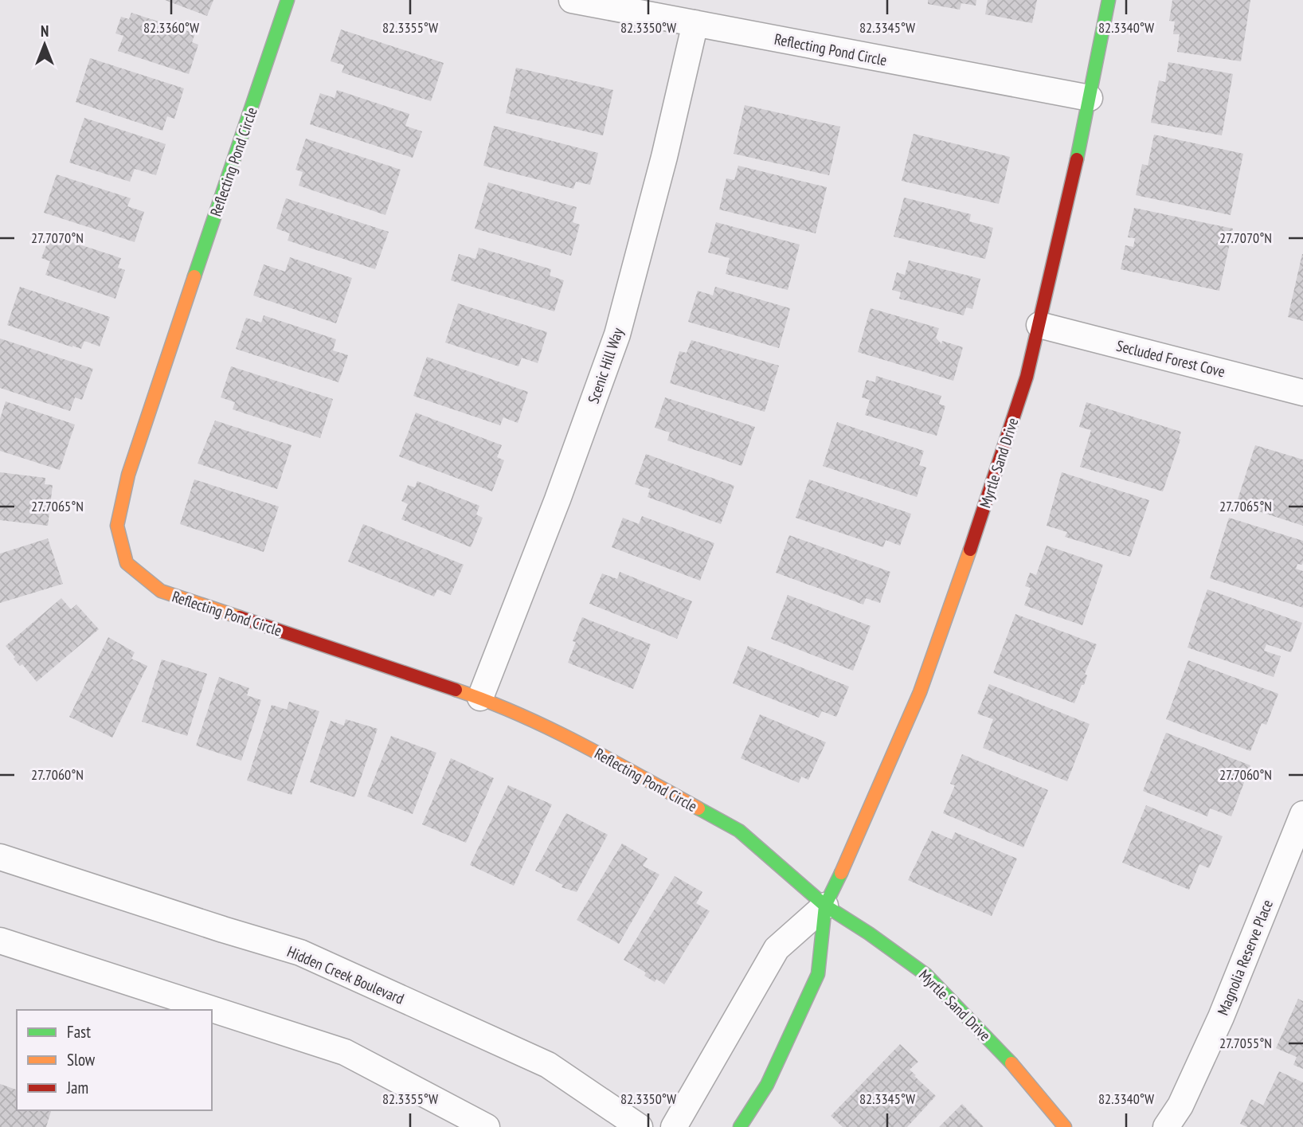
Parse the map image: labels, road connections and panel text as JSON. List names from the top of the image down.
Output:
{
  "streets": {
    "street": [
      "Reflecting Pond Circle",
      "Secluded Forest Cove",
      "Scenic Hill Way",
      "Myrtle Sand Drive",
      "Magnolia Reserve Place",
      "Hidden Creek Boulevard"
    ]
  },
  "crossings": [
    ["Reflecting Pond Circle", "Scenic Hill Way"],
    ["Reflecting Pond Circle", "Myrtle Sand Drive"],
    ["Secluded Forest Cove", "Myrtle Sand Drive"]
  ],
  "legend": ["Fast", "Slow", "Jam"],
  "north": "top",
  "coordinates": [
    "82.3360°W",
    "82.3355°W",
    "82.3350°W",
    "82.3345°W",
    "82.3340°W",
    "27.7070°N",
    "27.7065°N",
    "27.7060°N",
    "27.7055°N"
  ]
}
